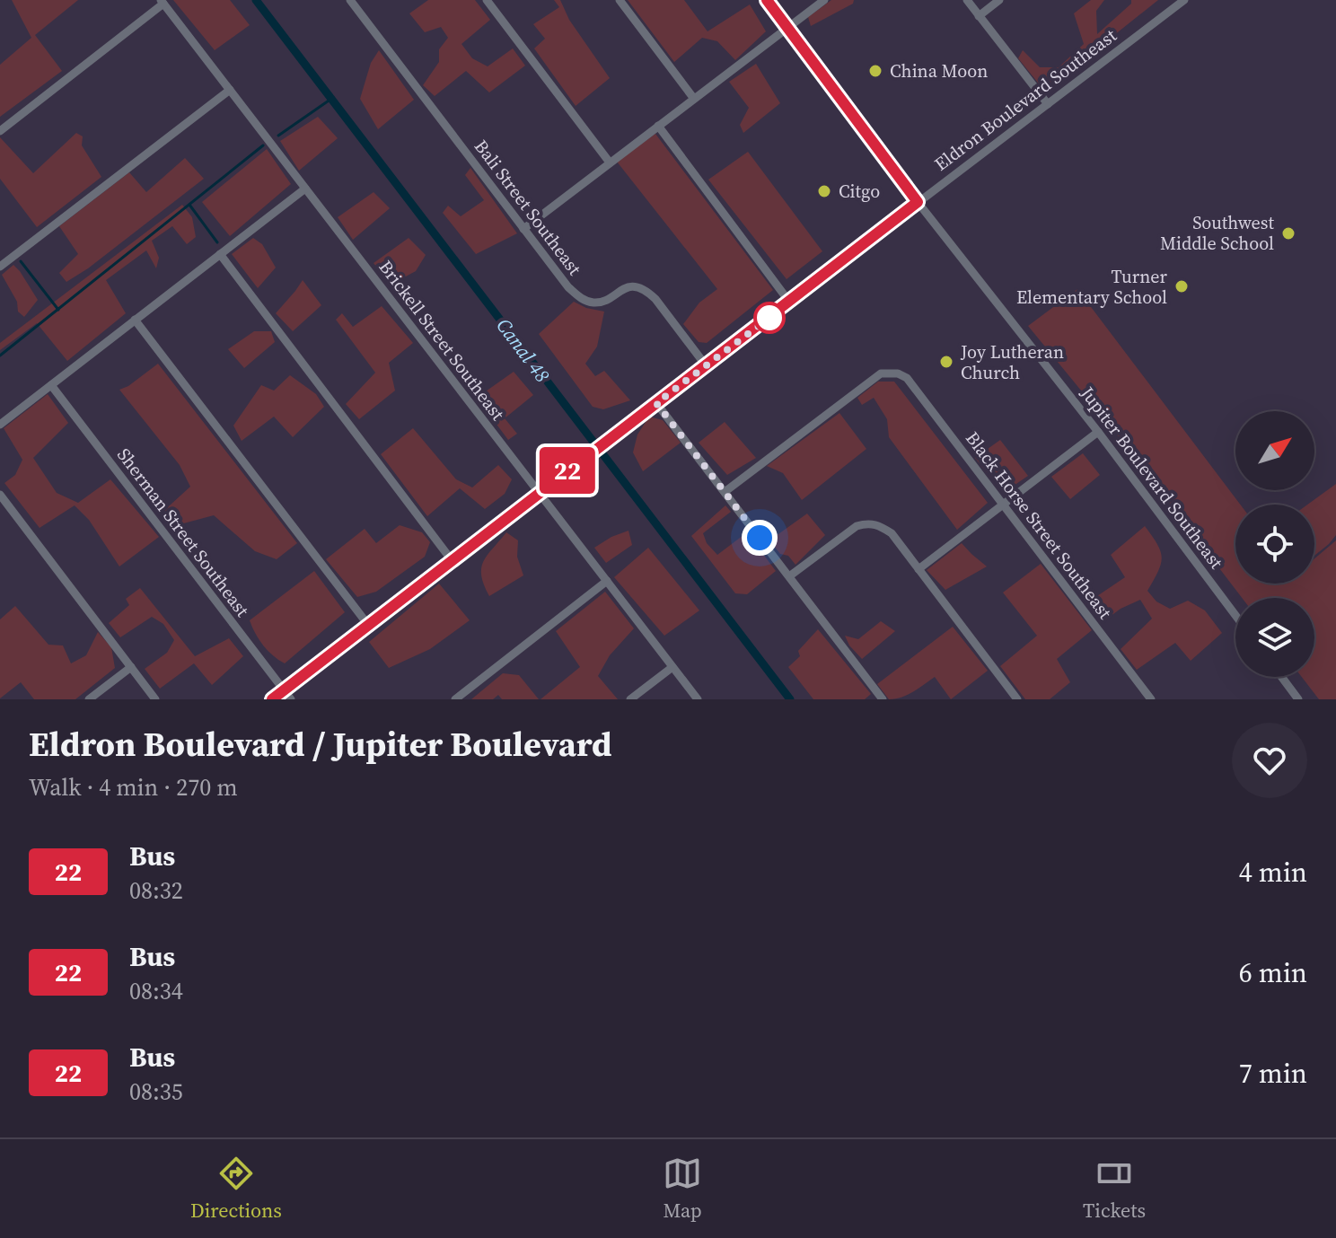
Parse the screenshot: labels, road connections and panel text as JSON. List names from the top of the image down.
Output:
{
  "streets": {
    "street": [
      "Eldron Boulevard Southeast",
      "Bali Street Southeast",
      "Brickell Street Southeast",
      "Jupiter Boulevard Southeast",
      "Black Horse Street Southeast",
      "Sherman Street Southeast"
    ]
  },
  "crossings": [
    ["Eldron Boulevard Southeast", "Bali Street Southeast"],
    ["Eldron Boulevard Southeast", "Brickell Street Southeast"],
    ["Eldron Boulevard Southeast", "Jupiter Boulevard Southeast"],
    ["Eldron Boulevard Southeast", "Sherman Street Southeast"]
  ],
  "water": ["Canal 48"],
  "places": [
    "China Moon",
    "Citgo",
    "Southwest Middle School",
    "Turner Elementary School",
    "Joy Lutheran Church"
  ],
  "lines": ["bus line 22"],
  "north": "top right",
  "page": {
    "on_map": "22",
    "heading": ["Eldron Boulevard / Jupiter Boulevard", "Walk · 4 min · 270 m"],
    "list": [
      {
        "mark": "22",
        "name": "Bus",
        "note": "08:32",
        "value": "4 min"
      },
      {
        "mark": "22",
        "name": "Bus",
        "note": "08:34",
        "value": "6 min"
      },
      {
        "mark": "22",
        "name": "Bus",
        "note": "08:35",
        "value": "7 min"
      }
    ],
    "tabs": ["Directions", "Map", "Tickets"]
  }
}
